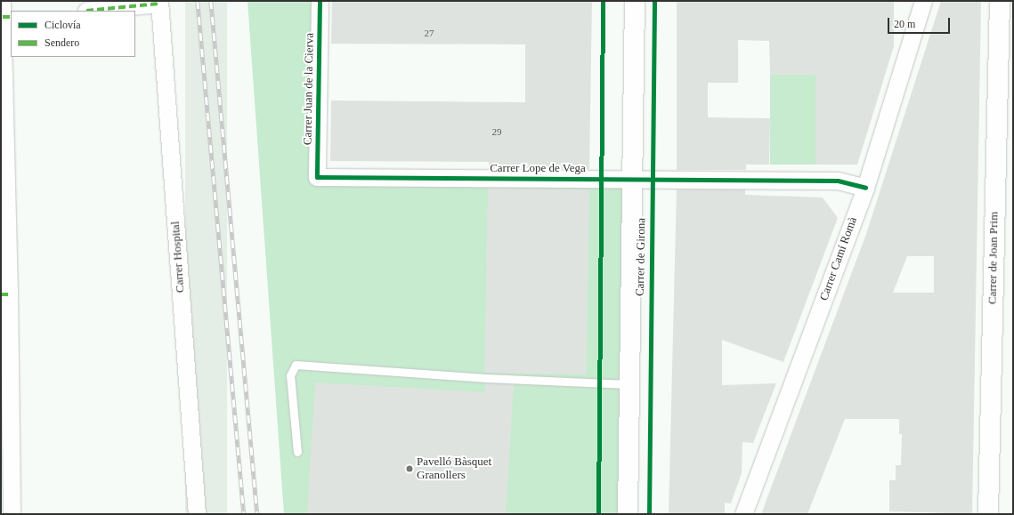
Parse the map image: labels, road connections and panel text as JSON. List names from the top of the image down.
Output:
{
  "streets": {
    "street": [
      "Carrer Juan de la Cierva",
      "Carrer Lope de Vega",
      "Carrer Hospital",
      "Carrer de Girona",
      "Carrer de Joan Prim",
      "Carrer Camí Romà"
    ]
  },
  "crossings": [
    ["Carrer Juan de la Cierva", "Carrer Lope de Vega"],
    ["Carrer Lope de Vega", "Carrer de Girona"],
    ["Carrer Lope de Vega", "Carrer Camí Romà"]
  ],
  "places": ["Pavelló Bàsquet Granollers"],
  "house_numbers": ["27", "29"],
  "legend": ["Ciclovía", "Sendero"],
  "scale_bar": "20 m"
}
